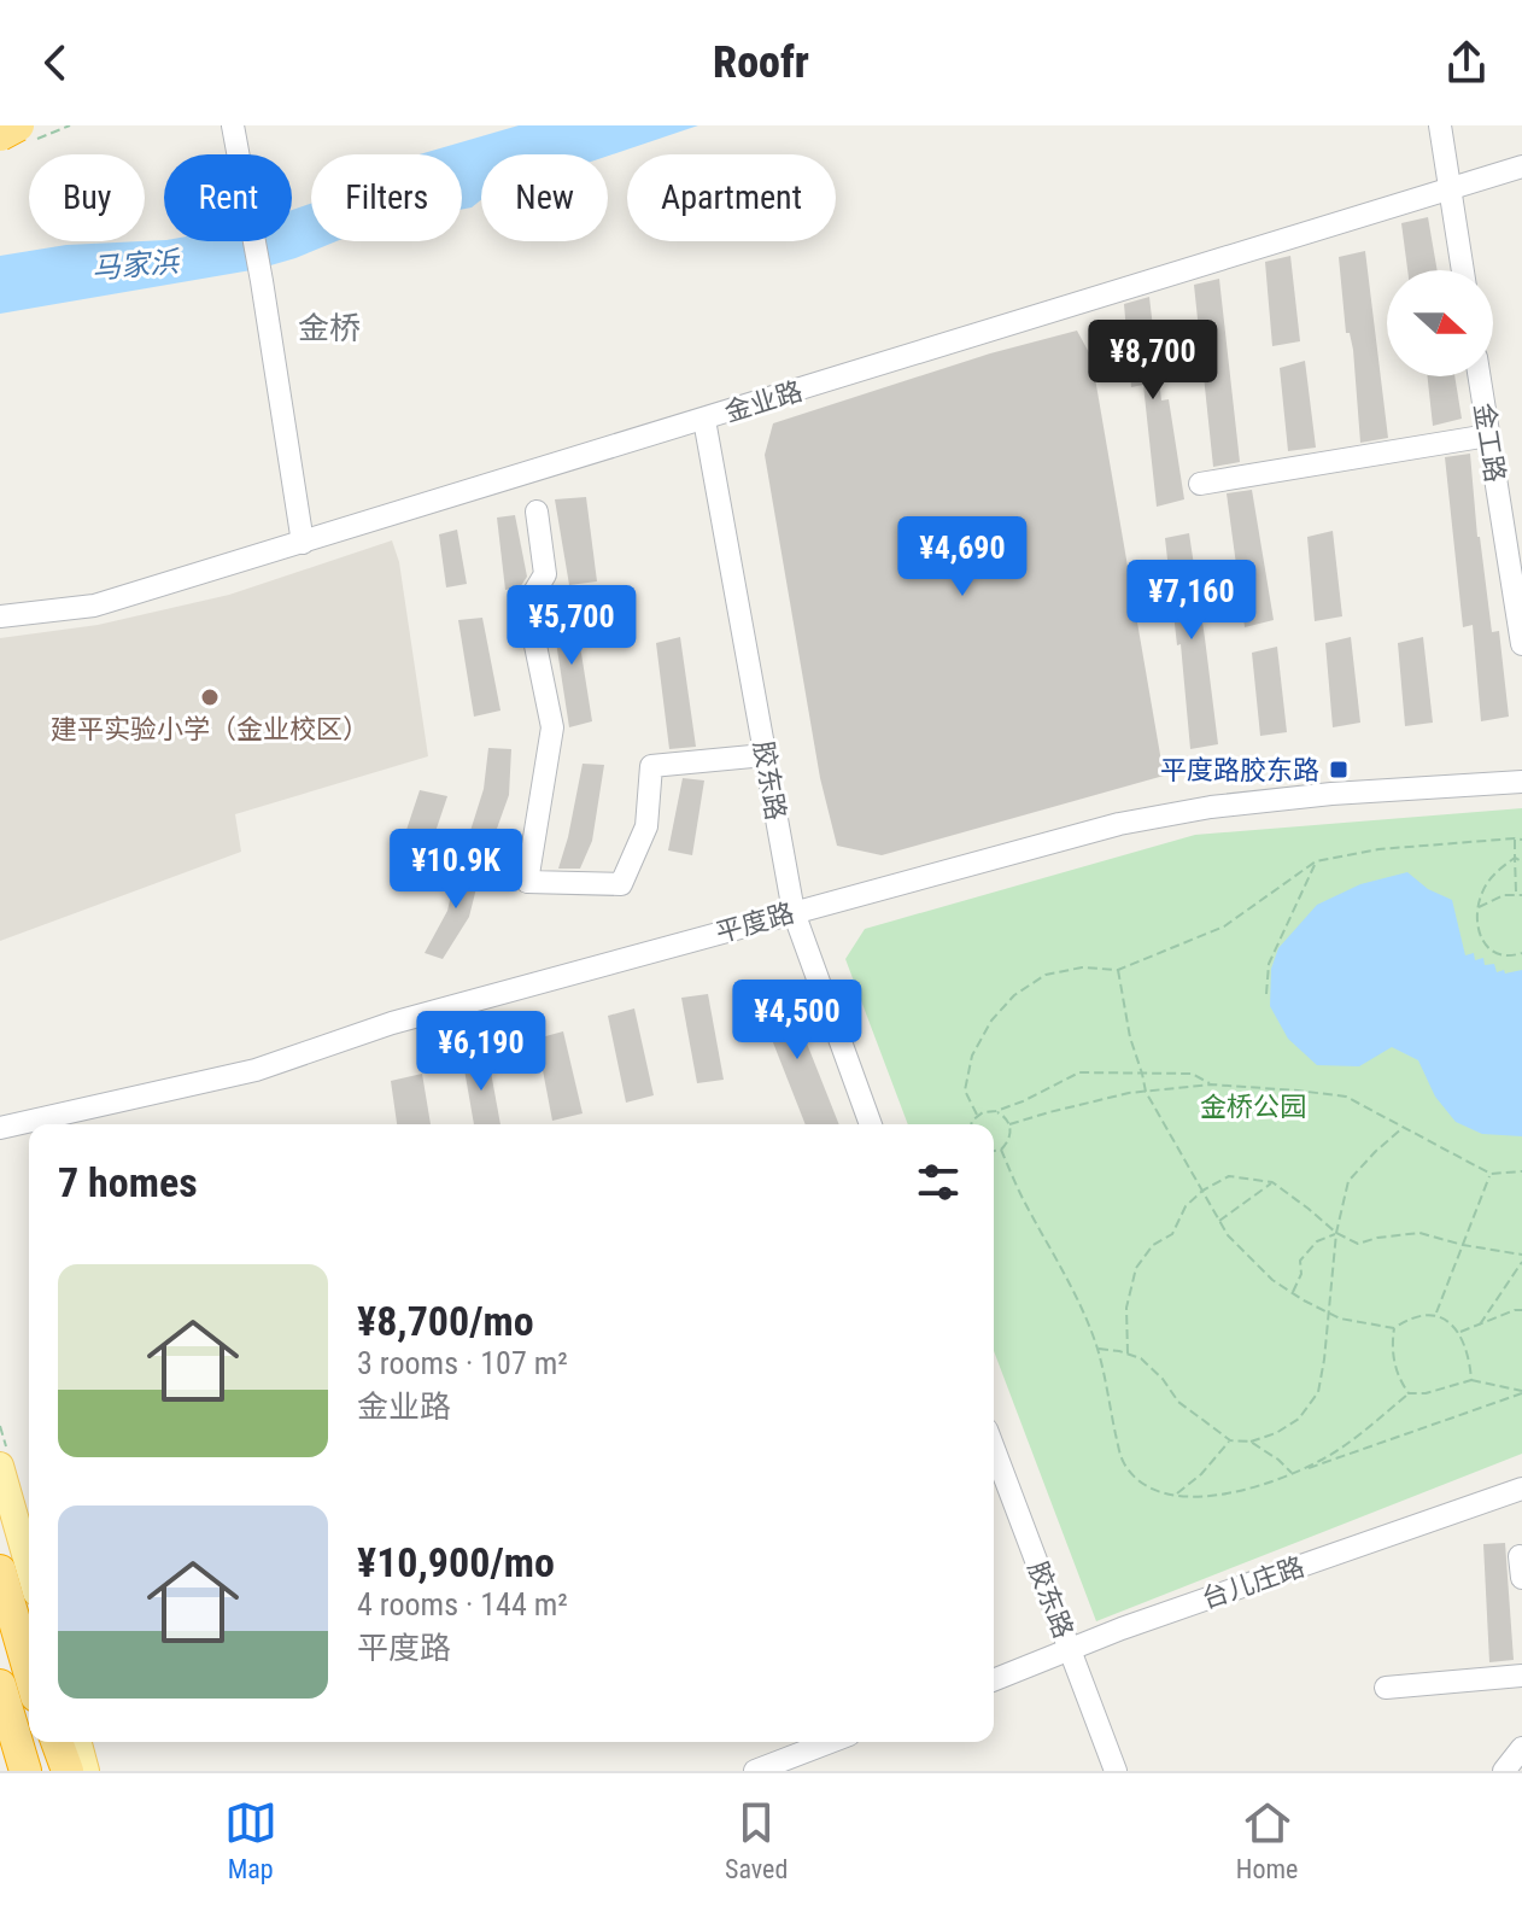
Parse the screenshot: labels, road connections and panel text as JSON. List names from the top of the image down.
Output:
{
  "streets": {
    "street": [
      "金业路",
      "金工路",
      "胶东路",
      "平度路",
      "台儿庄路"
    ]
  },
  "crossings": [
    ["金业路", "胶东路"],
    ["胶东路", "平度路"],
    ["胶东路", "台儿庄路"]
  ],
  "districts": ["金桥"],
  "water": ["马家浜"],
  "parks": ["金桥公园"],
  "places": {
    "other": ["建平实验小学（金业校区）"],
    "transit": ["平度路胶东路"]
  },
  "north": "right",
  "page": {
    "header": "Roofr",
    "chip": [
      "Buy",
      "Rent",
      "Filters",
      "New",
      "Apartment"
    ],
    "price": [
      "¥8,700",
      "¥4,690",
      "¥7,160",
      "¥5,700",
      "¥10.9K",
      "¥4,500",
      "¥6,190"
    ],
    "heading": "7 homes",
    "list": [
      {
        "name": "¥8,700/mo",
        "note": "3 rooms · 107 m² · 金业路"
      },
      {
        "name": "¥10,900/mo",
        "note": "4 rooms · 144 m² · 平度路"
      }
    ],
    "tabs": ["Map", "Saved", "Home"]
  }
}
